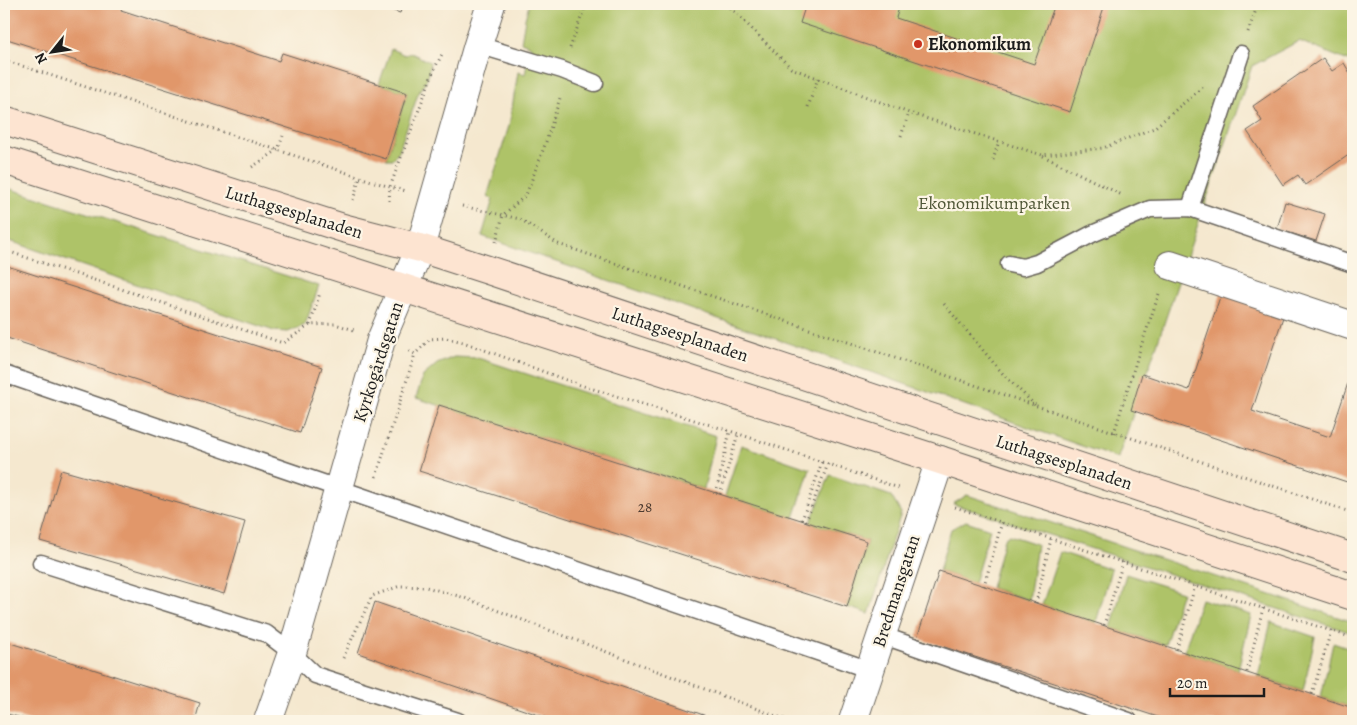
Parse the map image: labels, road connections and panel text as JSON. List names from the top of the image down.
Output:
{
  "streets": {
    "main road": ["Luthagsesplanaden"],
    "street": ["Kyrkogårdsgatan", "Bredmansgatan"]
  },
  "crossings": [
    ["Luthagsesplanaden", "Kyrkogårdsgatan"],
    ["Luthagsesplanaden", "Bredmansgatan"]
  ],
  "parks": ["Ekonomikumparken"],
  "places": ["Ekonomikum"],
  "house_numbers": ["28"],
  "scale_bar": "20 m",
  "north": "bottom left"
}
